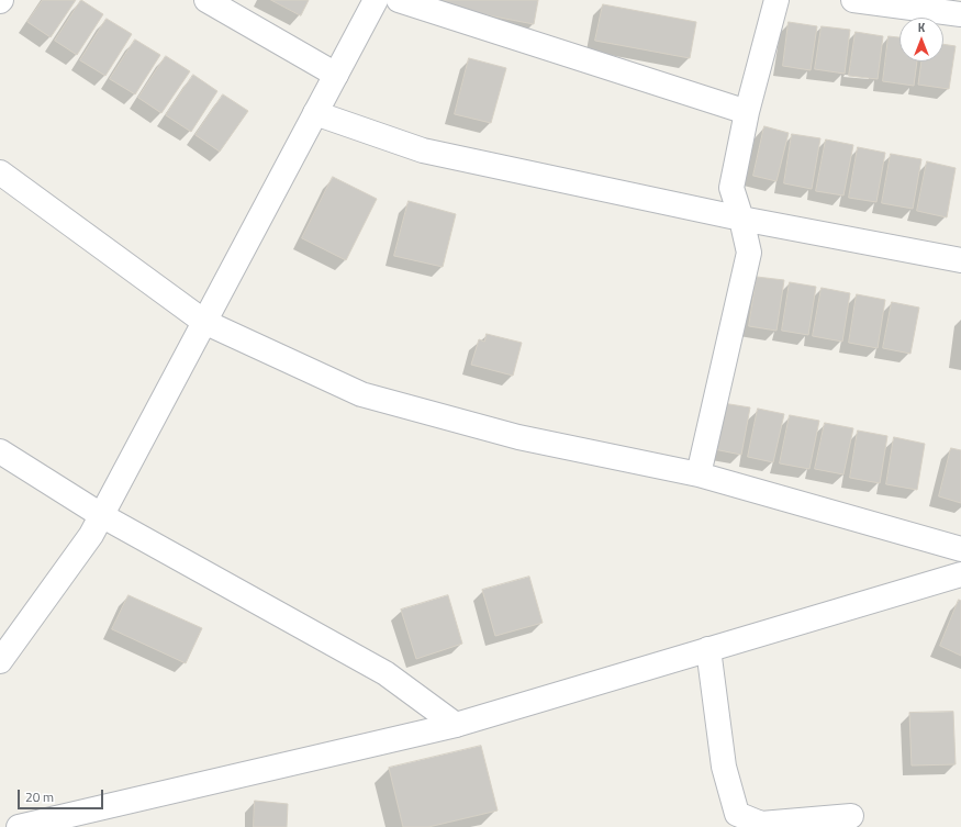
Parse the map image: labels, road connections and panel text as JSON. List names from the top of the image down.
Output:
{
  "scale_bar": "20 m",
  "north": "top"
}
